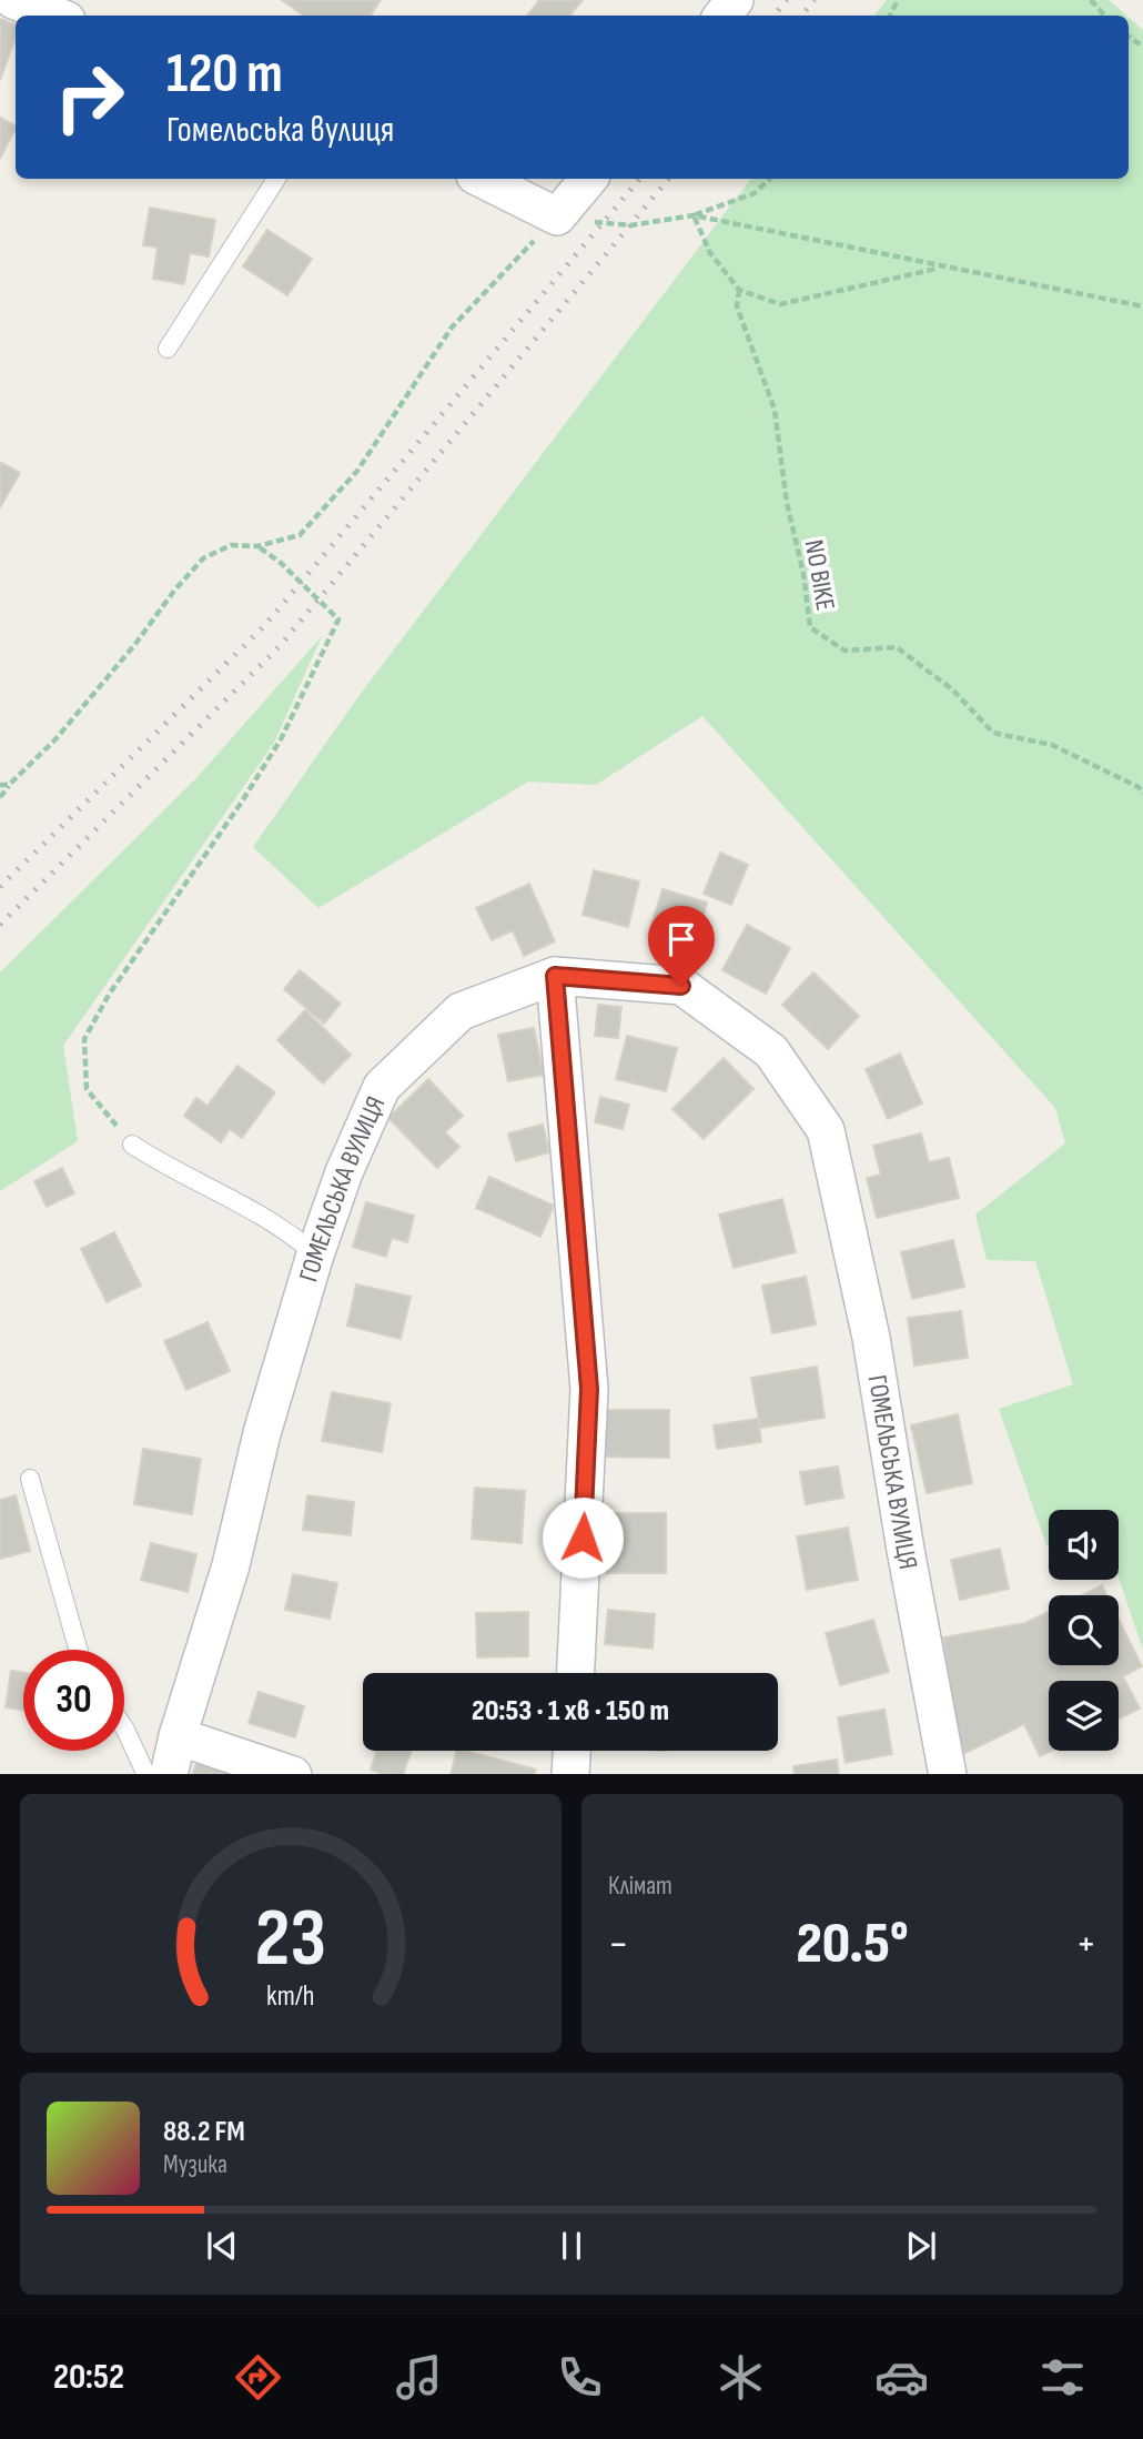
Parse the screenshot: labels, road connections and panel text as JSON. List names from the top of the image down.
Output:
{
  "streets": {
    "street": ["ГОМЕЛЬСЬКА ВУЛИЦЯ"],
    "path": ["NO BIKE"]
  },
  "page": {
    "turn": ["120 m", "Гомельська вулиця"],
    "limit": "30",
    "trip": "20:53 · 1 хв · 150 m",
    "tile": "Клімат",
    "heat": ["−", "20.5°", "+"],
    "song": ["88.2 FM", "Музика"],
    "tabs": "20:52",
    "gauge": ["23", "km/h"]
  }
}
